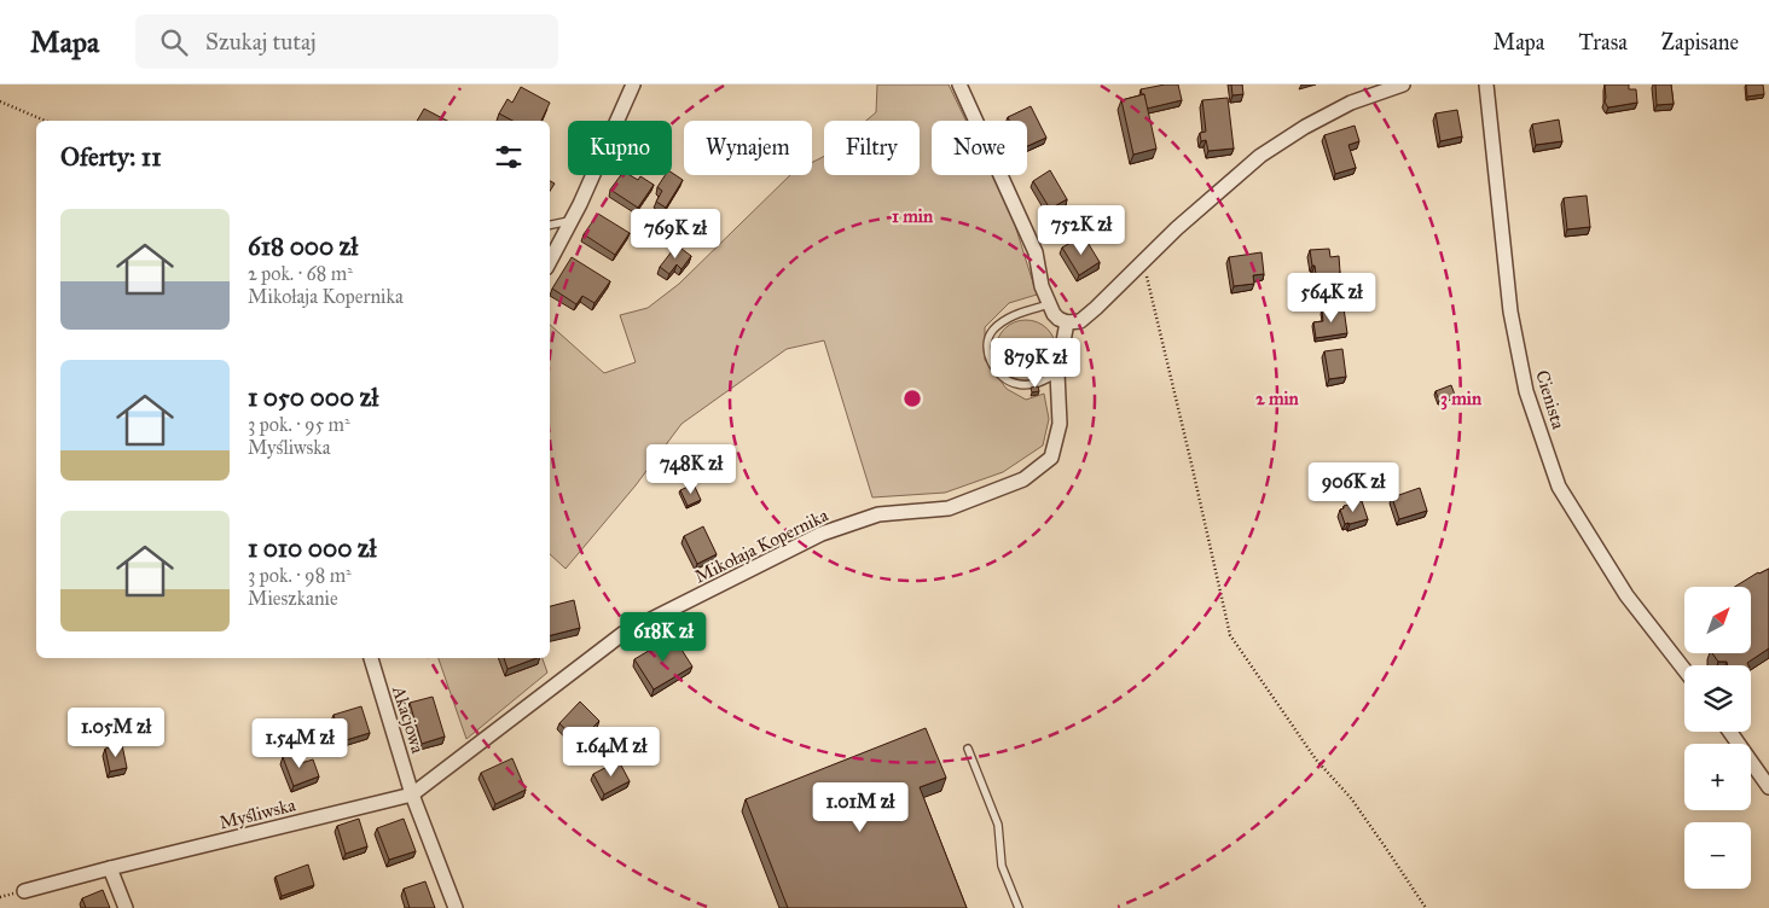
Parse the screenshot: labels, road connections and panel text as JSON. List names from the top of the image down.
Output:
{
  "streets": {
    "street": [
      "Cienista",
      "Mikołaja Kopernika",
      "Akacjowa",
      "Myśliwska"
    ]
  },
  "crossings": [
    ["Mikołaja Kopernika", "Akacjowa"],
    ["Mikołaja Kopernika", "Myśliwska"],
    ["Akacjowa", "Myśliwska"]
  ],
  "north": "top right",
  "page": {
    "header": "Mapa",
    "search": "Szukaj tutaj",
    "nav": ["Mapa", "Trasa", "Zapisane"],
    "chip": [
      "Kupno",
      "Wynajem",
      "Filtry",
      "Nowe"
    ],
    "heading": "Oferty: 11",
    "list": [
      {
        "name": "618 000 zł",
        "note": "2 pok. · 68 m² · Mikołaja Kopernika"
      },
      {
        "name": "1 050 000 zł",
        "note": "3 pok. · 95 m² · Myśliwska"
      },
      {
        "name": "1 010 000 zł",
        "note": "3 pok. · 98 m² · Mieszkanie"
      }
    ],
    "price": [
      "752K zł",
      "769K zł",
      "564K zł",
      "879K zł",
      "748K zł",
      "906K zł",
      "618K zł",
      "1.05M zł",
      "1.54M zł",
      "1.64M zł",
      "1.01M zł"
    ],
    "map_buttons": ["+", "−"]
  },
  "rings": ["1 min", "2 min", "3 min"]
}
